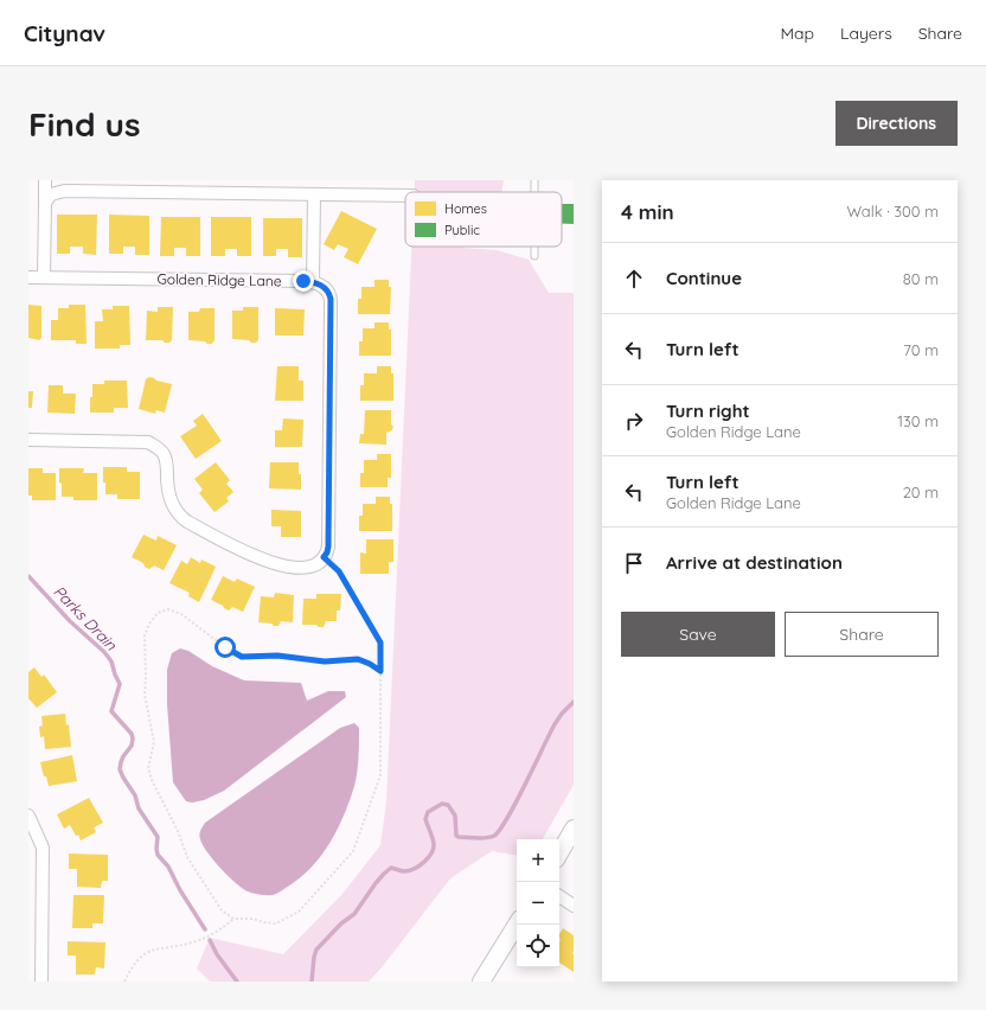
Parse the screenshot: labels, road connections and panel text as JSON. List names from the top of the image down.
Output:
{
  "streets": {
    "street": ["Golden Ridge Lane"]
  },
  "water": ["Parks Drain"],
  "legend": ["Homes", "Public"],
  "page": {
    "header": "Citynav",
    "nav": ["Map", "Layers", "Share"],
    "buttons": [
      "Directions",
      ["Save", "Share"]
    ],
    "title": "Find us",
    "heading": ["4 min", "Walk · 300 m"],
    "list": [
      ["Continue", "80 m"],
      ["Turn left", "70 m"],
      ["Turn right", "Golden Ridge Lane", "130 m"],
      ["Turn left", "Golden Ridge Lane", "20 m"],
      "Arrive at destination"
    ],
    "map_buttons": ["+", "−"]
  }
}
